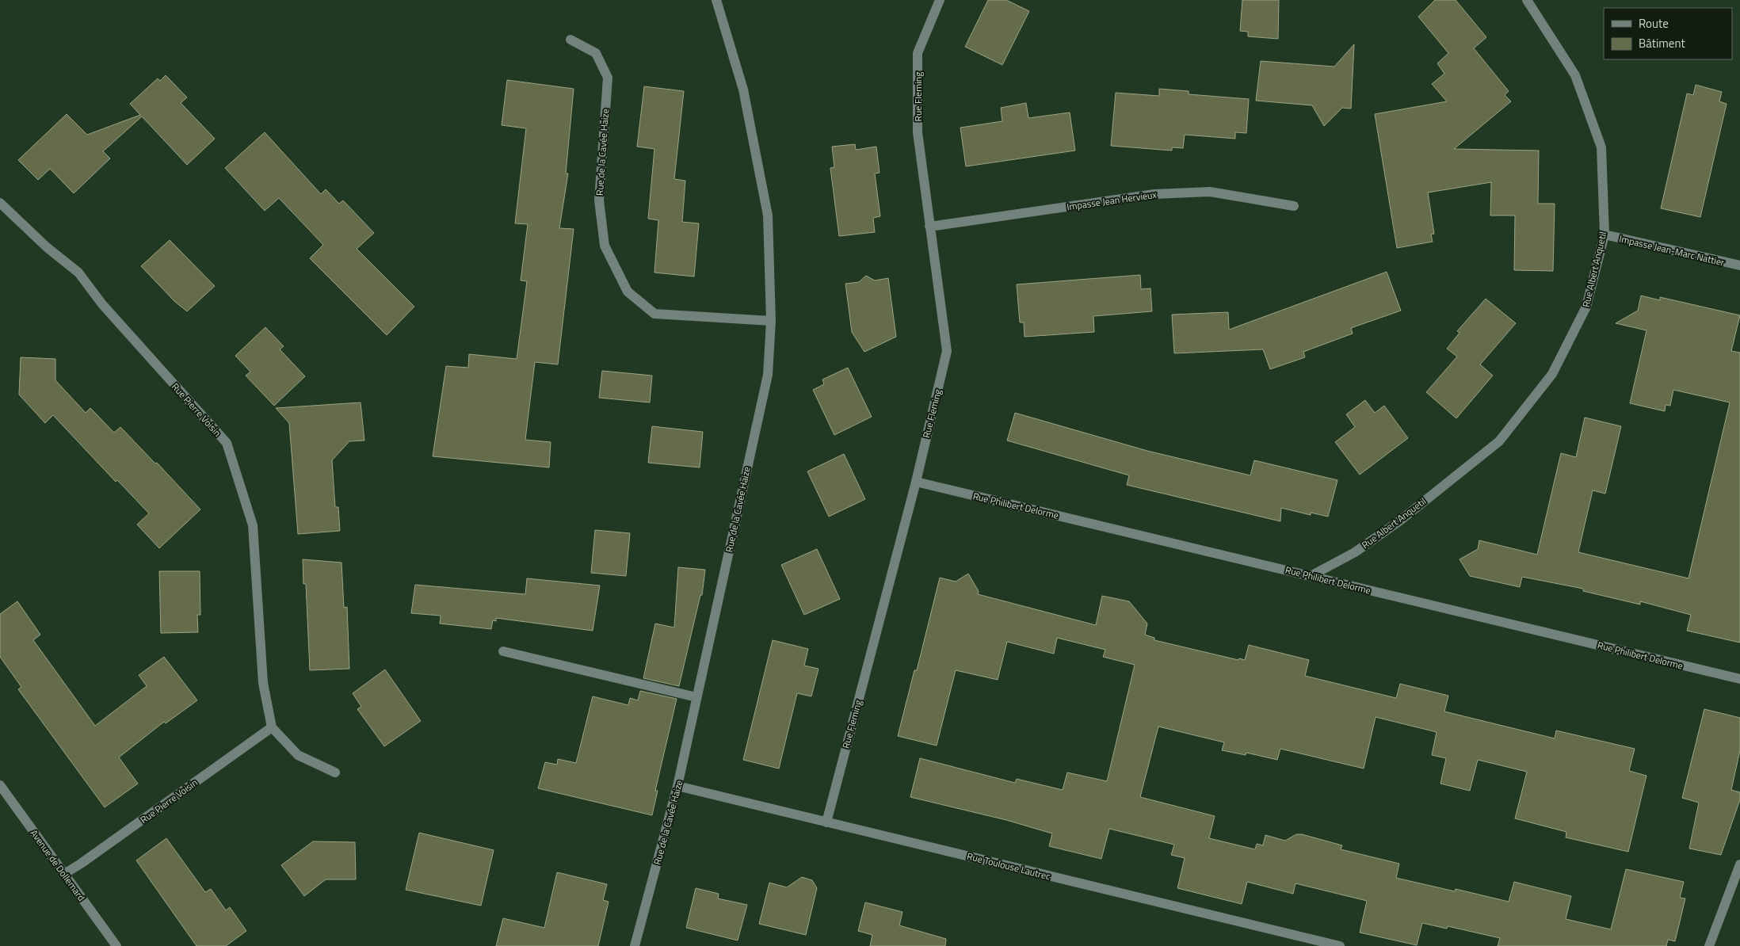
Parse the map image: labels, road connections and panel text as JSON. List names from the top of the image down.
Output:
{
  "streets": {
    "street": [
      "Rue Fleming",
      "Rue de la Cavée Haize",
      "Impasse Jean Hervieux",
      "Impasse Jean-Marc Nattier",
      "Rue Albert Anquetil",
      "Rue Pierre Voisin",
      "Rue Philibert Delorme",
      "Avenue de Dollemard",
      "Rue Toulouse Lautrec"
    ]
  },
  "crossings": [
    ["Rue Fleming", "Impasse Jean Hervieux"],
    ["Rue Fleming", "Rue Philibert Delorme"],
    ["Rue Fleming", "Rue Toulouse Lautrec"],
    ["Rue de la Cavée Haize", "Rue Toulouse Lautrec"],
    ["Impasse Jean-Marc Nattier", "Rue Albert Anquetil"],
    ["Rue Albert Anquetil", "Rue Philibert Delorme"],
    ["Rue Pierre Voisin", "Avenue de Dollemard"]
  ],
  "legend": ["Route", "Bâtiment"]
}
